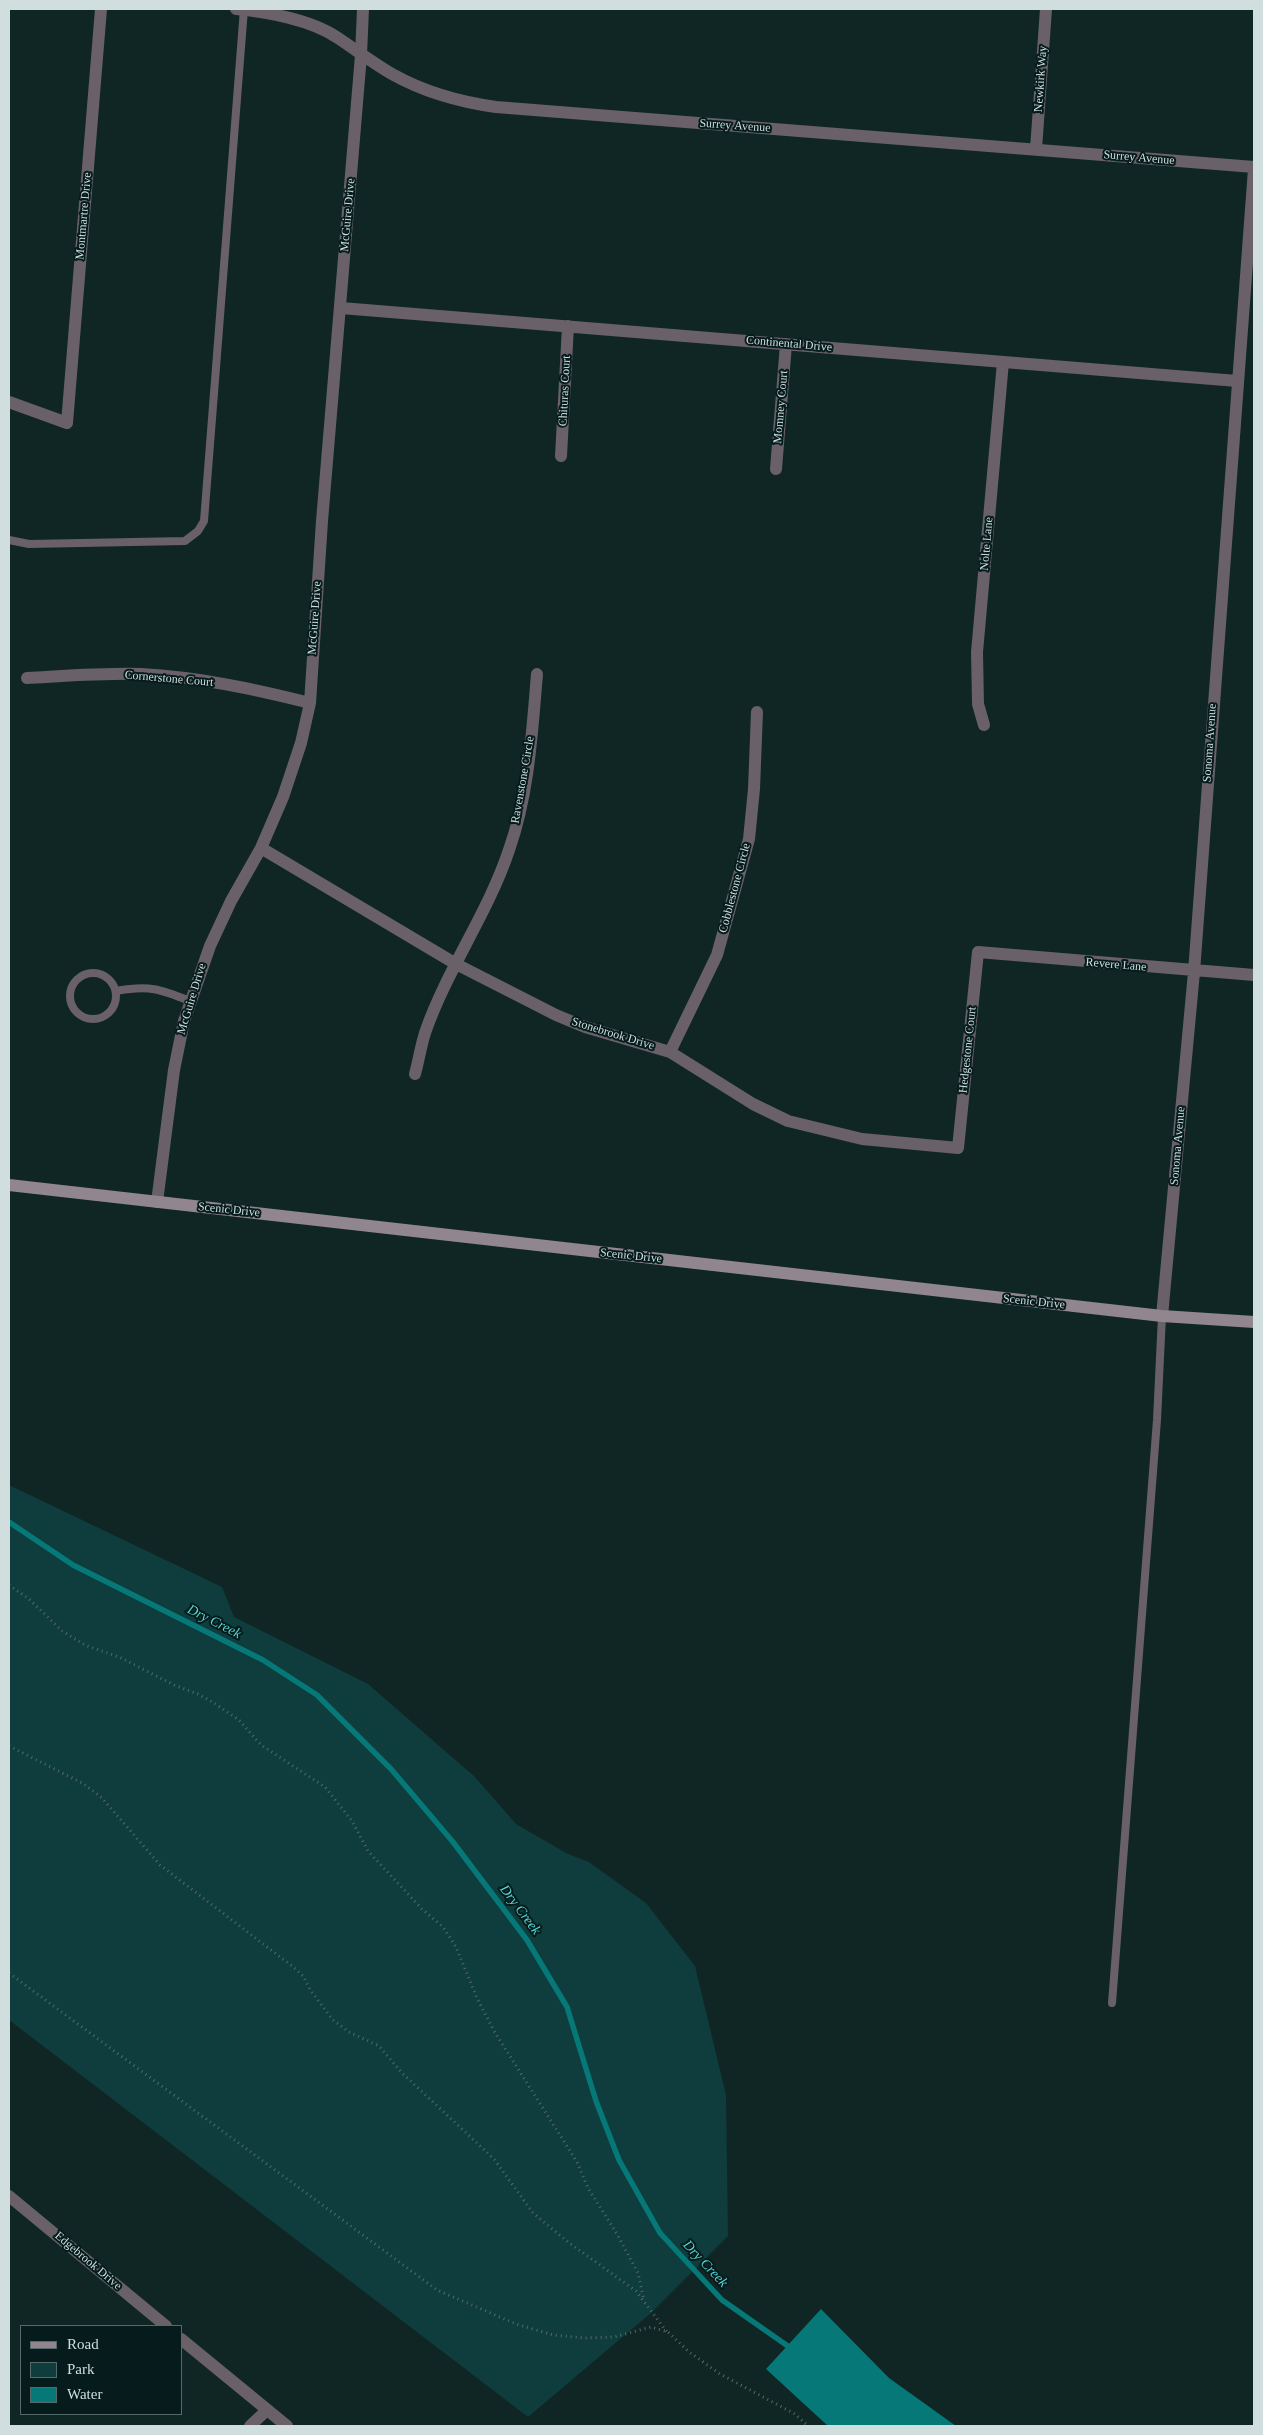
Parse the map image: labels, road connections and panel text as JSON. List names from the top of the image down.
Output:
{
  "streets": {
    "main road": ["Scenic Drive"],
    "street": [
      "Newkirk Way",
      "Surrey Avenue",
      "McGuire Drive",
      "Montmartre Drive",
      "Continental Drive",
      "Chituras Court",
      "Momney Court",
      "Nolte Lane",
      "Cornerstone Court",
      "Sonoma Avenue",
      "Ravenstone Circle",
      "Cobblestone Circle",
      "Revere Lane",
      "Stonebrook Drive",
      "Hedgestone Court",
      "Edgebrook Drive"
    ]
  },
  "crossings": [
    ["Newkirk Way", "Surrey Avenue"],
    ["Surrey Avenue", "McGuire Drive"],
    ["Surrey Avenue", "Sonoma Avenue"],
    ["McGuire Drive", "Continental Drive"],
    ["McGuire Drive", "Cornerstone Court"],
    ["McGuire Drive", "Stonebrook Drive"],
    ["McGuire Drive", "Scenic Drive"],
    ["Continental Drive", "Chituras Court"],
    ["Continental Drive", "Momney Court"],
    ["Continental Drive", "Nolte Lane"],
    ["Continental Drive", "Sonoma Avenue"],
    ["Sonoma Avenue", "Revere Lane"],
    ["Sonoma Avenue", "Scenic Drive"],
    ["Ravenstone Circle", "Stonebrook Drive"],
    ["Cobblestone Circle", "Stonebrook Drive"],
    ["Revere Lane", "Hedgestone Court"],
    ["Stonebrook Drive", "Hedgestone Court"]
  ],
  "water": ["Dry Creek"],
  "legend": ["Road", "Park", "Water"]
}
